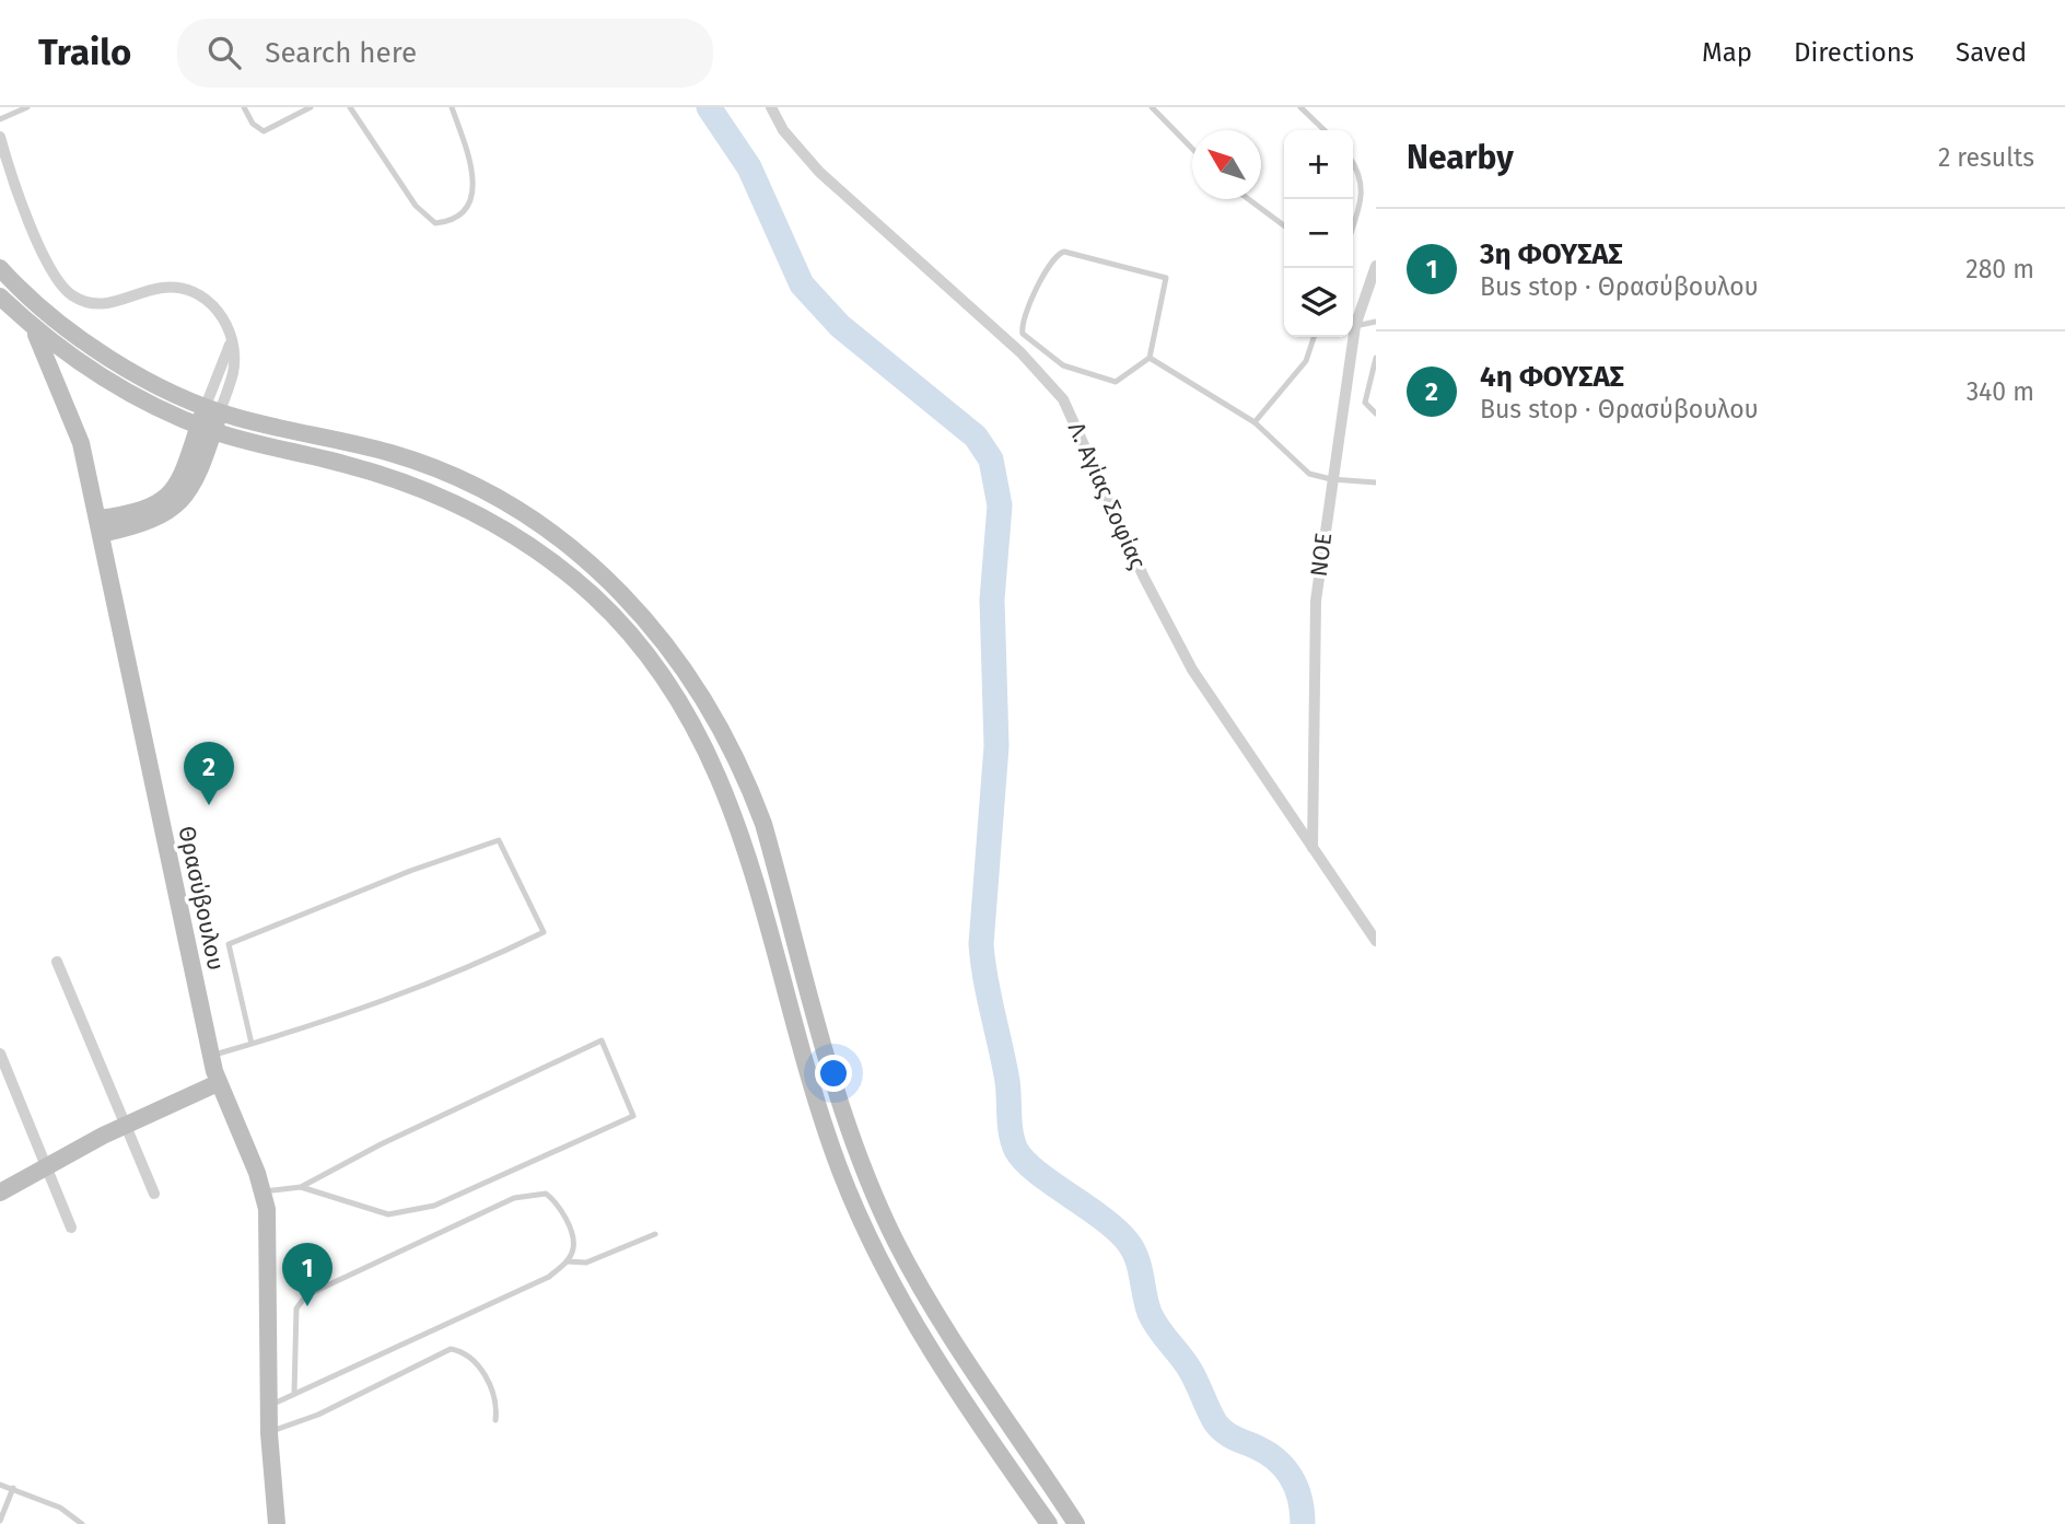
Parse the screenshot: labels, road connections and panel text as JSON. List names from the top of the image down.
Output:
{
  "streets": {
    "street": ["Λ. Αγίας Σοφίας", "NOE", "Θρασύβουλου"]
  },
  "crossings": [
    ["Λ. Αγίας Σοφίας", "NOE"]
  ],
  "north": "top left",
  "page": {
    "header": "Trailo",
    "search": "Search here",
    "nav": ["Map", "Directions", "Saved"],
    "heading": ["Nearby", "2 results"],
    "map_buttons": ["+", "−"],
    "list": [
      {
        "mark": "1",
        "name": "3η ΦΟΥΣΑΣ",
        "note": "Bus stop · Θρασύβουλου",
        "value": "280 m"
      },
      {
        "mark": "2",
        "name": "4η ΦΟΥΣΑΣ",
        "note": "Bus stop · Θρασύβουλου",
        "value": "340 m"
      }
    ],
    "pins": ["2", "1"]
  }
}
